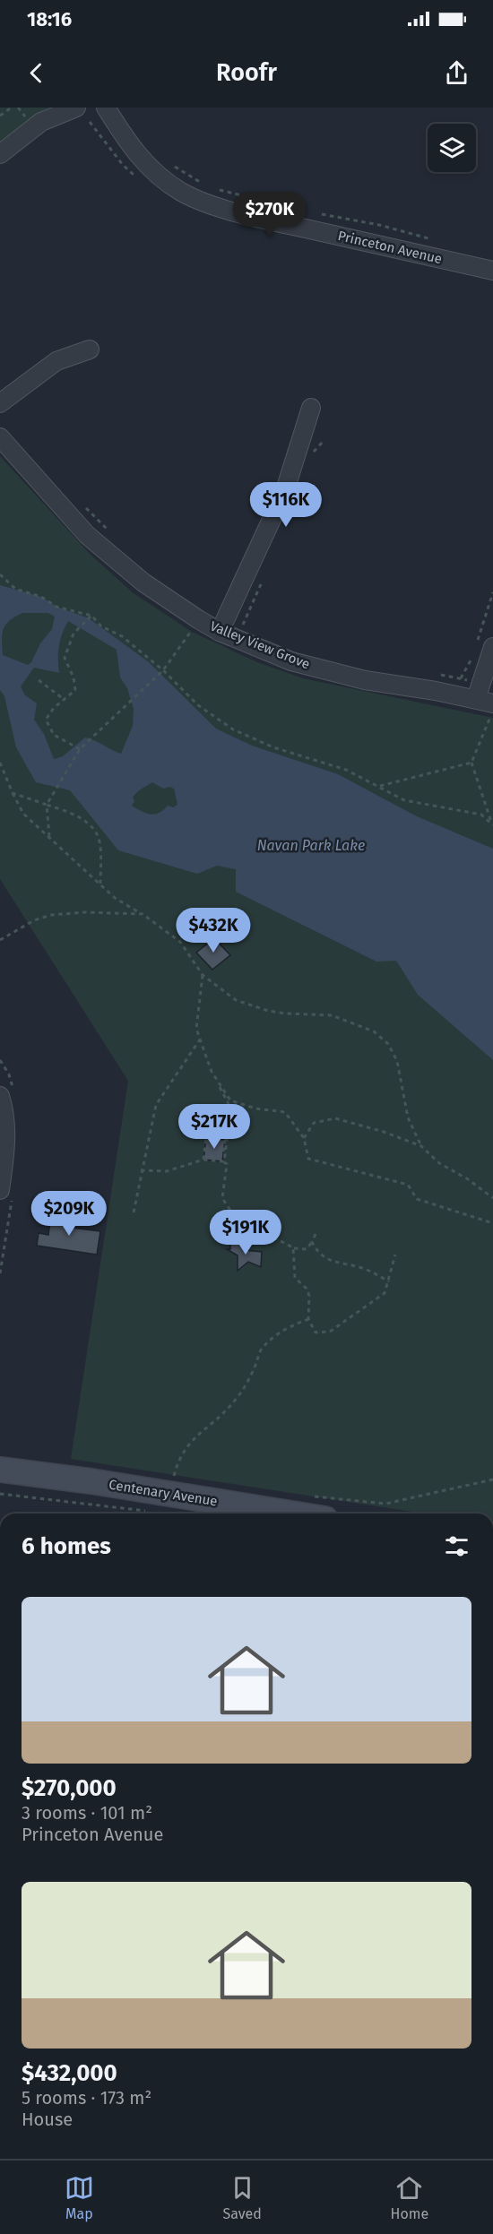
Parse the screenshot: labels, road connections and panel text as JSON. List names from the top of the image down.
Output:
{
  "streets": {
    "street": ["Princeton Avenue", "Valley View Grove", "Centenary Avenue"]
  },
  "water": ["Navan Park Lake"],
  "page": {
    "status": "18:16",
    "header": "Roofr",
    "price": [
      "$270K",
      "$116K",
      "$432K",
      "$217K",
      "$209K",
      "$191K"
    ],
    "heading": "6 homes",
    "list": [
      {
        "name": "$270,000",
        "note": "3 rooms · 101 m² · Princeton Avenue"
      },
      {
        "name": "$432,000",
        "note": "5 rooms · 173 m² · House"
      }
    ],
    "tabs": ["Map", "Saved", "Home"]
  }
}
